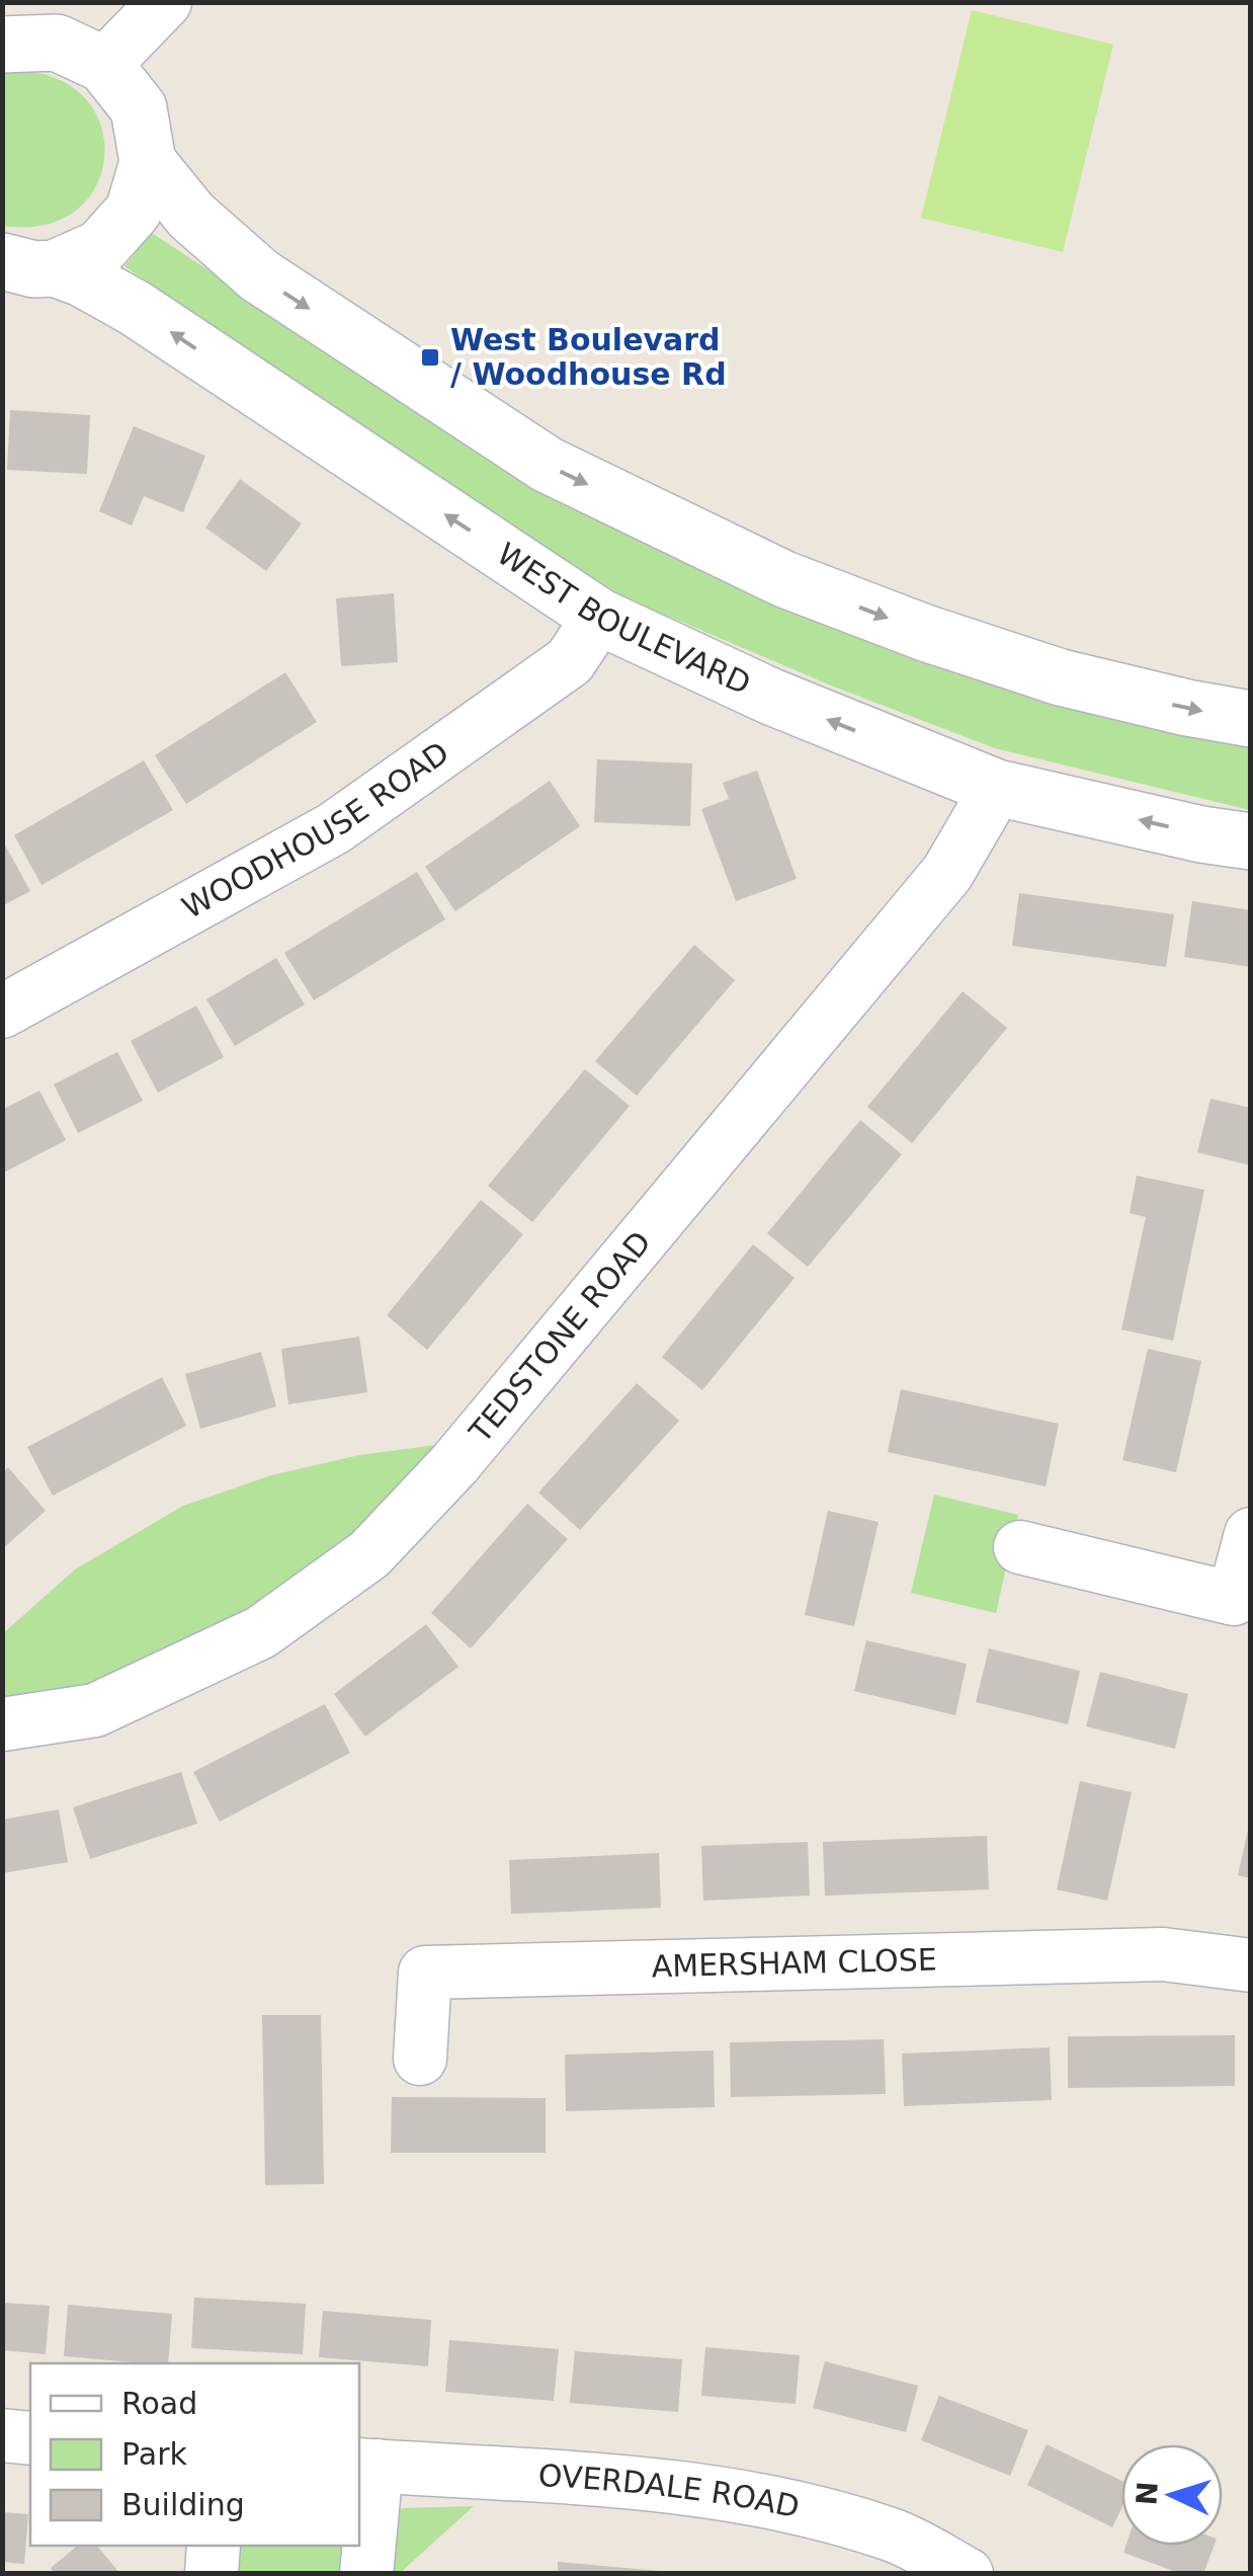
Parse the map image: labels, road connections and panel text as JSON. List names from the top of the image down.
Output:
{
  "streets": {
    "main road": ["WEST BOULEVARD"],
    "street": [
      "WOODHOUSE ROAD",
      "TEDSTONE ROAD",
      "AMERSHAM CLOSE",
      "OVERDALE ROAD"
    ]
  },
  "crossings": [
    ["WEST BOULEVARD", "WOODHOUSE ROAD"],
    ["WEST BOULEVARD", "TEDSTONE ROAD"]
  ],
  "places": {
    "transit": ["West Boulevard / Woodhouse Rd"]
  },
  "legend": ["Road", "Park", "Building"],
  "north": "left"
}
